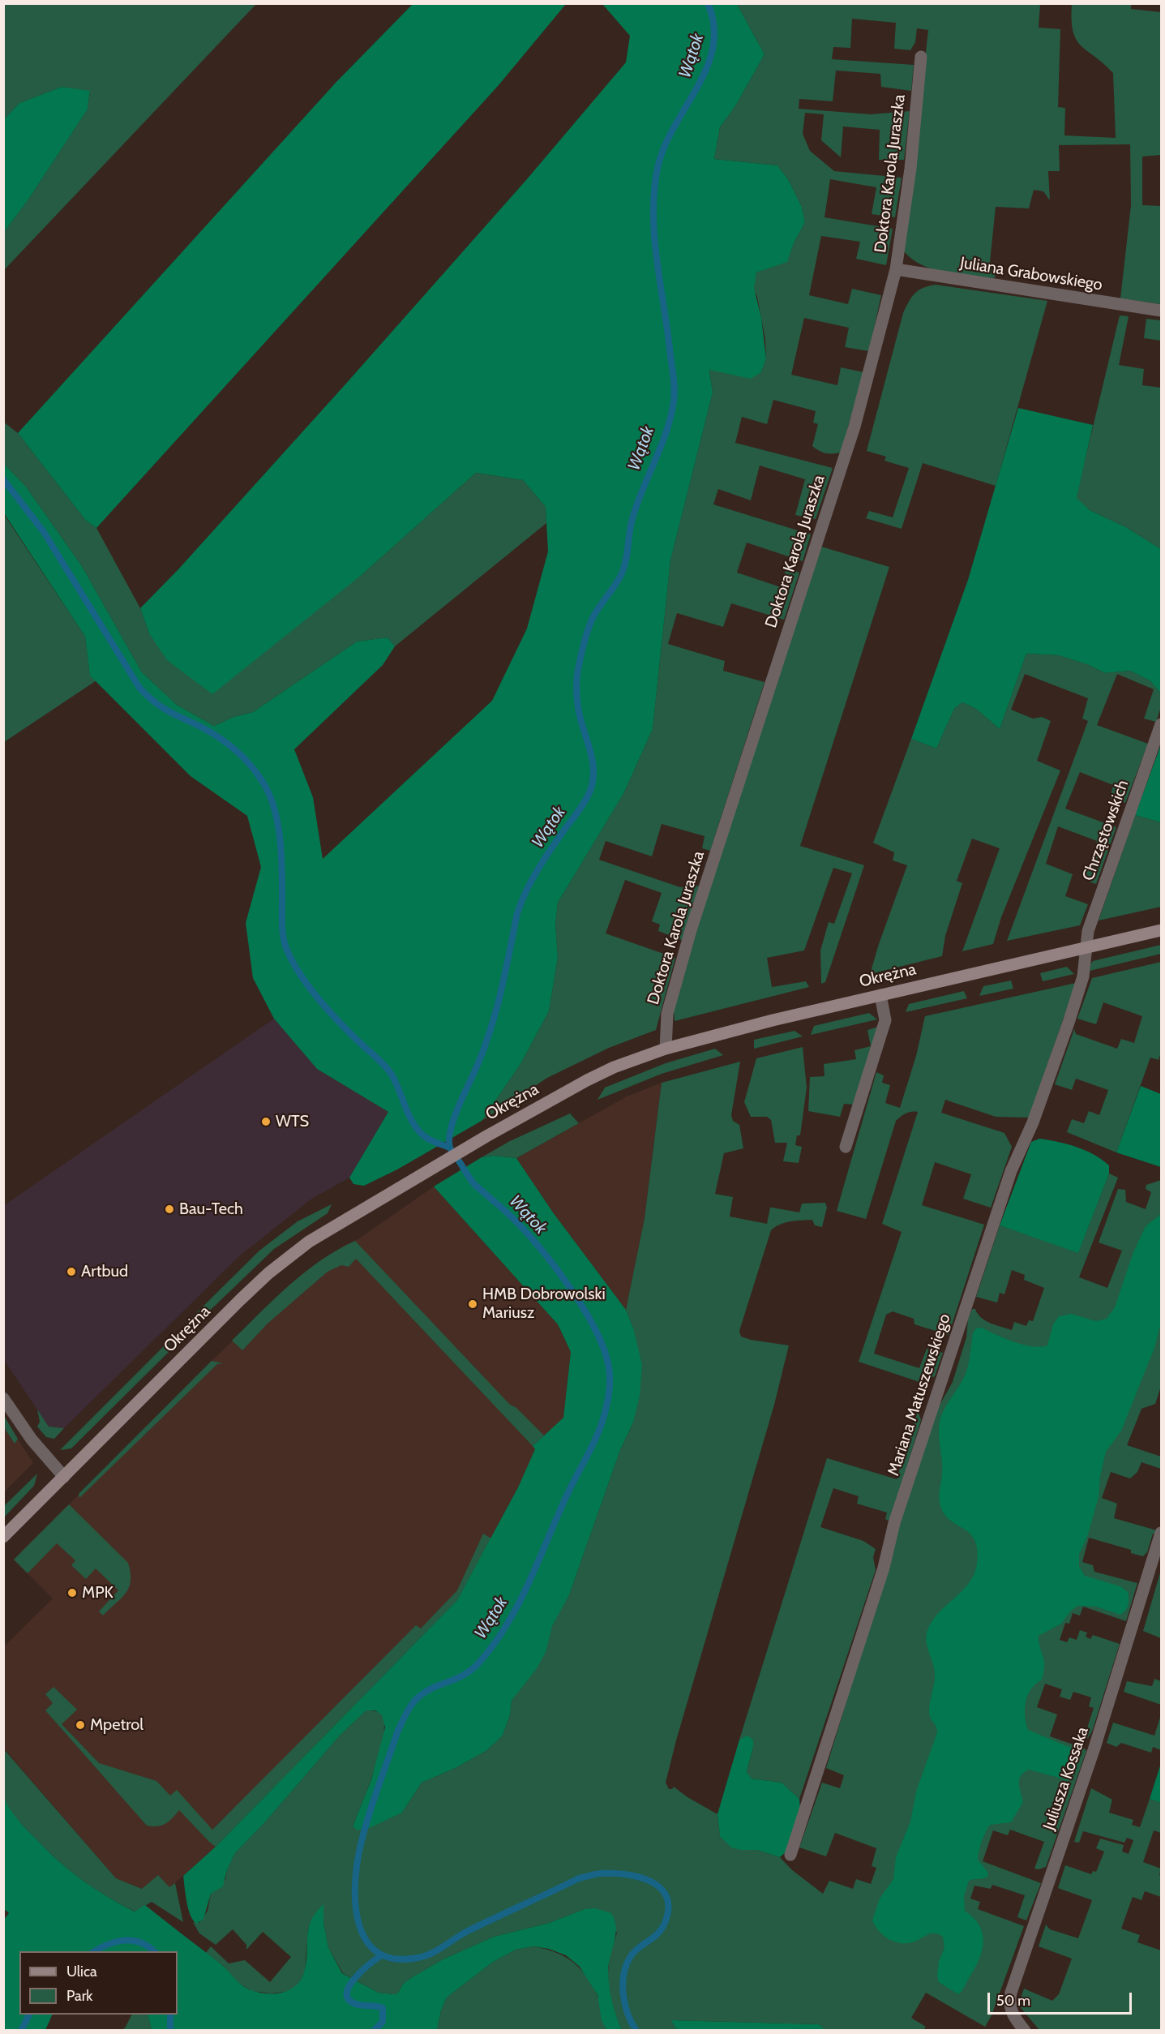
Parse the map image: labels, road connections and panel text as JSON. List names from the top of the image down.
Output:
{
  "streets": {
    "street": [
      "Doktora Karola Juraszka",
      "Juliana Grabowskiego",
      "Chrząstowskich",
      "Okrężna",
      "Mariana Matuszewskiego",
      "Juliusza Kossaka"
    ]
  },
  "crossings": [
    ["Doktora Karola Juraszka", "Juliana Grabowskiego"],
    ["Doktora Karola Juraszka", "Okrężna"],
    ["Chrząstowskich", "Okrężna"],
    ["Chrząstowskich", "Mariana Matuszewskiego"],
    ["Okrężna", "Mariana Matuszewskiego"]
  ],
  "water": ["Wątok"],
  "places": [
    "WTS",
    "Bau-Tech",
    "Artbud",
    "HMB Dobrowolski Mariusz",
    "MPK",
    "Mpetrol"
  ],
  "legend": ["Ulica", "Park"],
  "scale_bar": "50 m"
}
